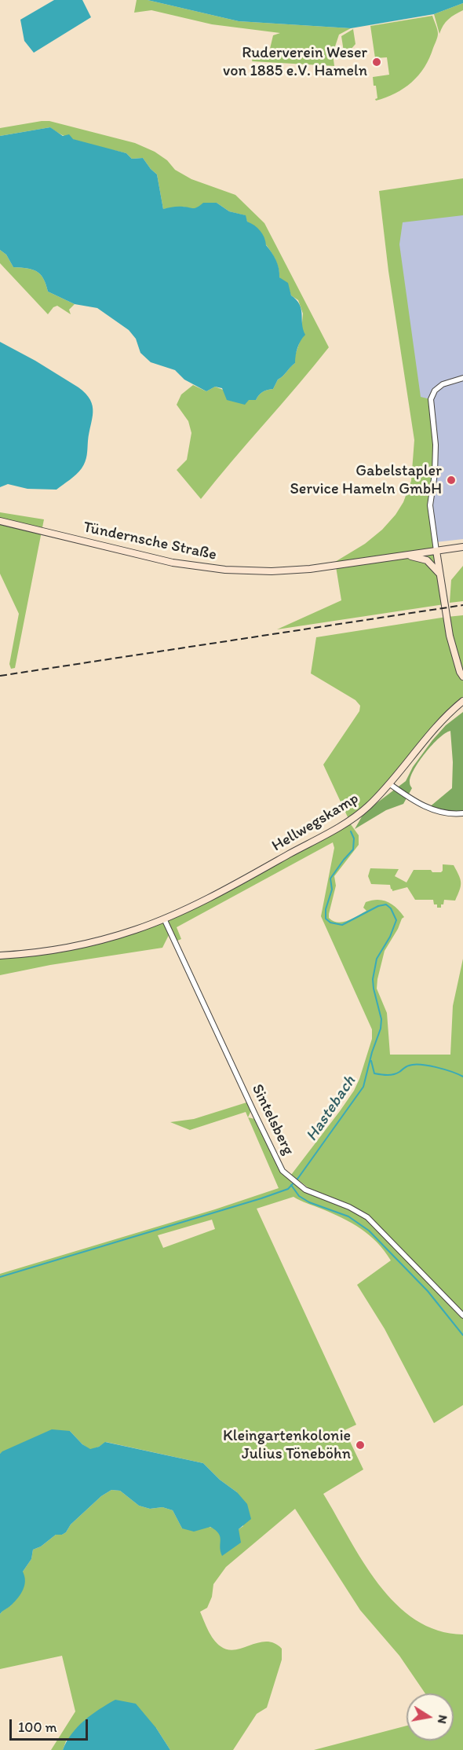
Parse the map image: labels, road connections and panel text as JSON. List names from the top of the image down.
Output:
{
  "streets": {
    "main road": ["Tündernsche Straße", "Hellwegskamp"],
    "street": ["Sintelsberg"]
  },
  "crossings": [
    ["Hellwegskamp", "Sintelsberg"]
  ],
  "water": ["Hastebach"],
  "places": ["Ruderverein Weser von 1885 e.V. Hameln", "Gabelstapler Service Hameln GmbH", "Kleingartenkolonie Julius Töneböhn"],
  "scale_bar": "100 m",
  "north": "right"
}
